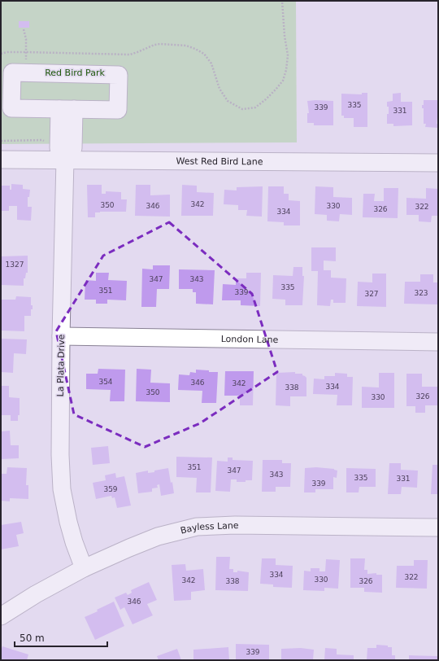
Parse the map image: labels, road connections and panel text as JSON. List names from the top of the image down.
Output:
{
  "streets": {
    "street": [
      "West Red Bird Lane",
      "London Lane",
      "La Plata Drive",
      "Bayless Lane"
    ]
  },
  "crossings": [
    ["West Red Bird Lane", "La Plata Drive"],
    ["London Lane", "La Plata Drive"],
    ["La Plata Drive", "Bayless Lane"]
  ],
  "parks": ["Red Bird Park"],
  "house_numbers": [
    "335",
    "339",
    "331",
    "342",
    "350",
    "346",
    "330",
    "322",
    "326",
    "334",
    "1327",
    "347",
    "343",
    "335",
    "351",
    "339",
    "323",
    "327",
    "354",
    "346",
    "342",
    "334",
    "338",
    "350",
    "326",
    "330",
    "351",
    "347",
    "343",
    "335",
    "331",
    "339",
    "359",
    "334",
    "322",
    "330",
    "342",
    "338",
    "326",
    "346",
    "339"
  ],
  "scale_bar": "50 m"
}
